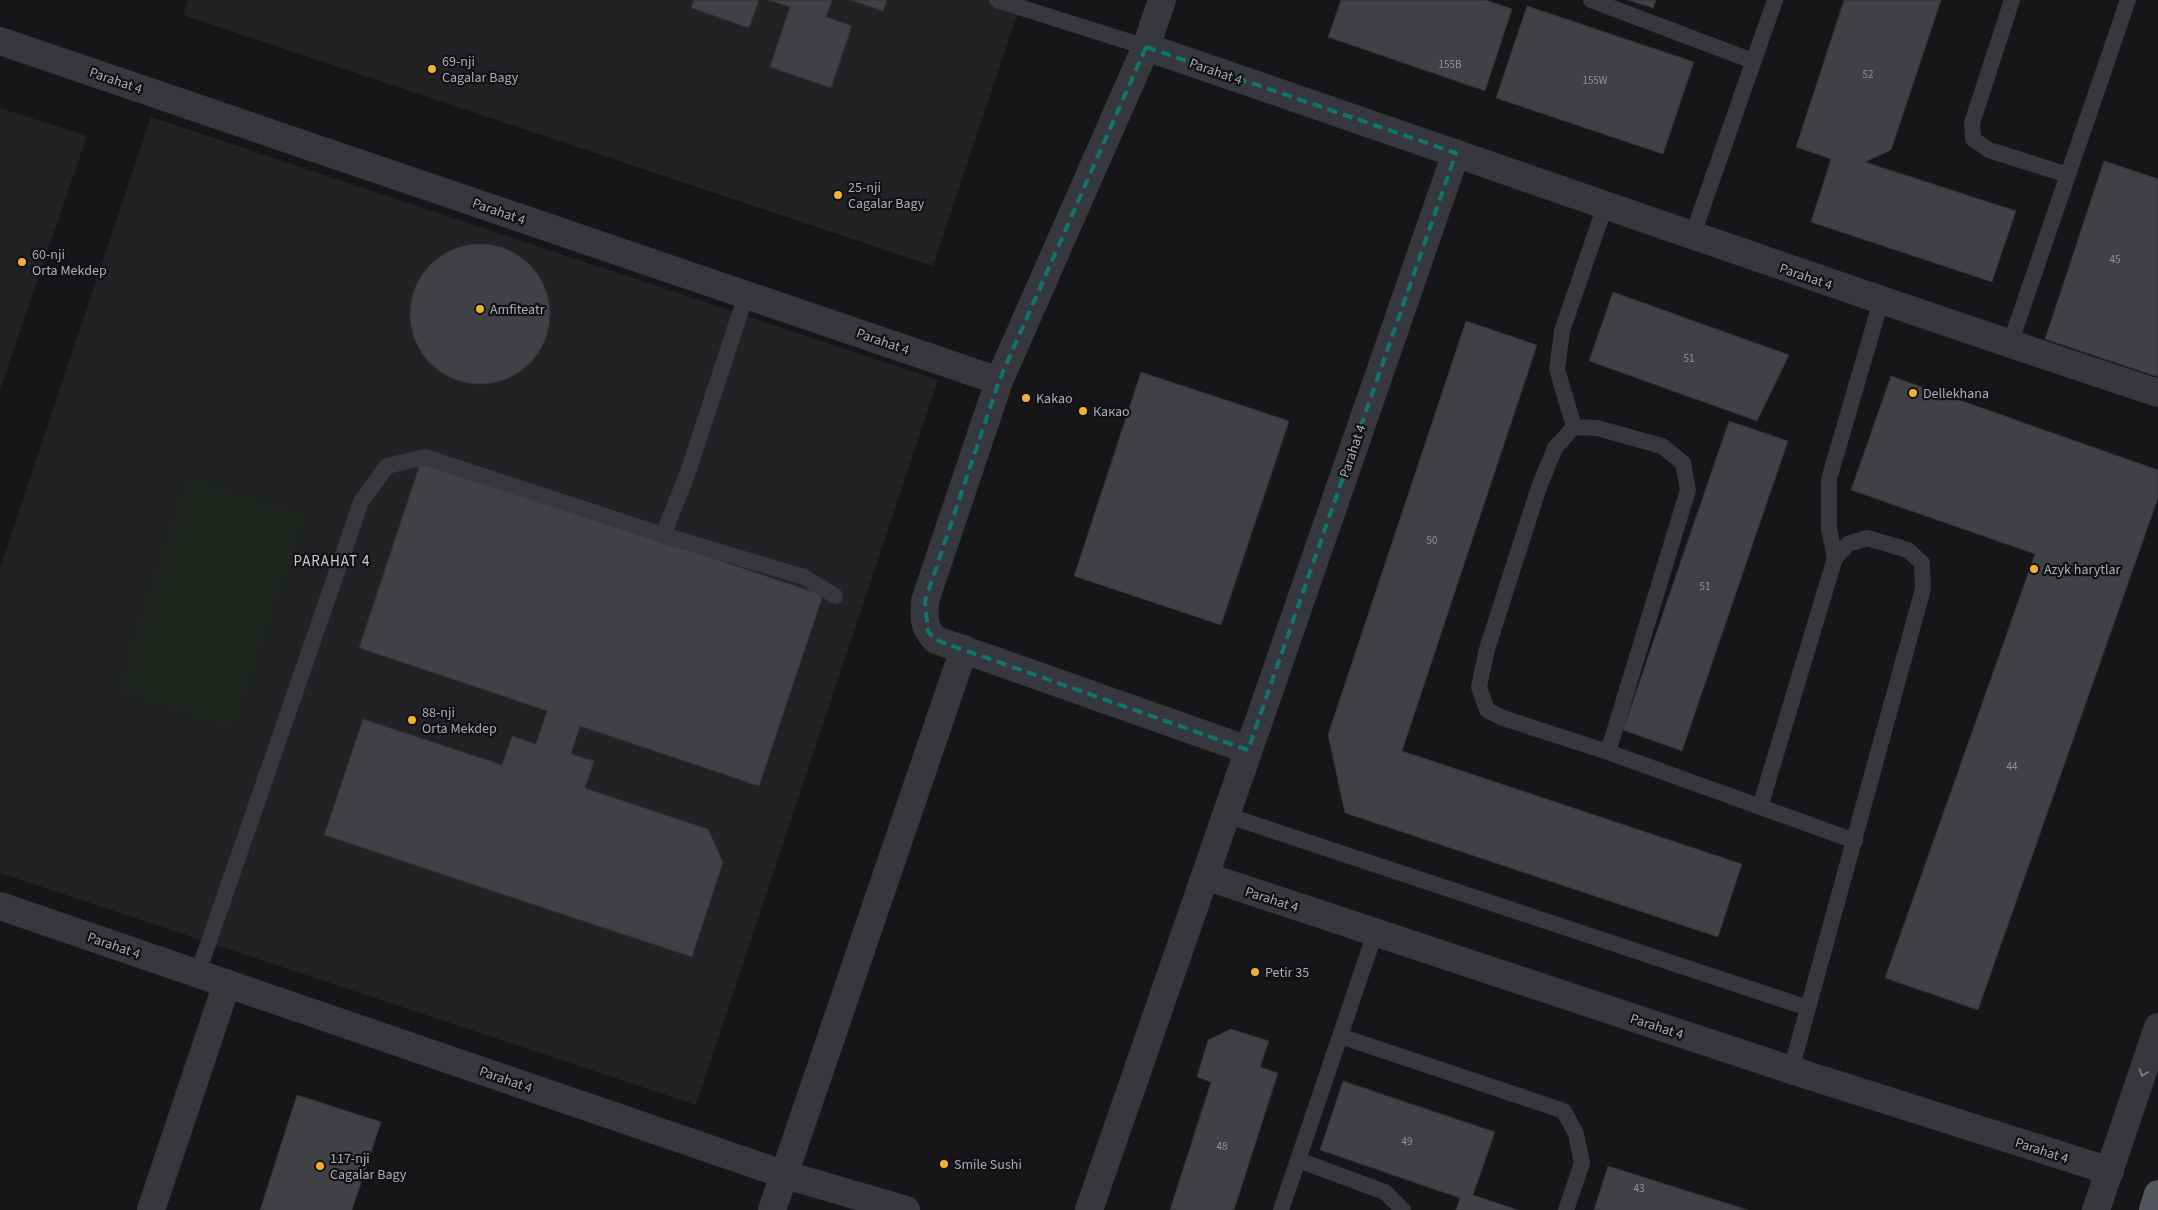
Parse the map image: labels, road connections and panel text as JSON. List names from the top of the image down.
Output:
{
  "streets": {
    "street": ["Parahat 4"]
  },
  "districts": ["PARAHAT 4"],
  "places": [
    "69-nji Cagalar Bagy",
    "25-nji Cagalar Bagy",
    "60-nji Orta Mekdep",
    "Amfiteatr",
    "Dellekhana",
    "Kakao",
    "Какао",
    "Azyk harytlar",
    "88-nji Orta Mekdep",
    "Petir 35",
    "Smile Sushi",
    "117-nji Cagalar Bagy"
  ],
  "house_numbers": [
    "155B",
    "52",
    "155W",
    "45",
    "51",
    "50",
    "51",
    "44",
    "49",
    "48",
    "43"
  ]
}
